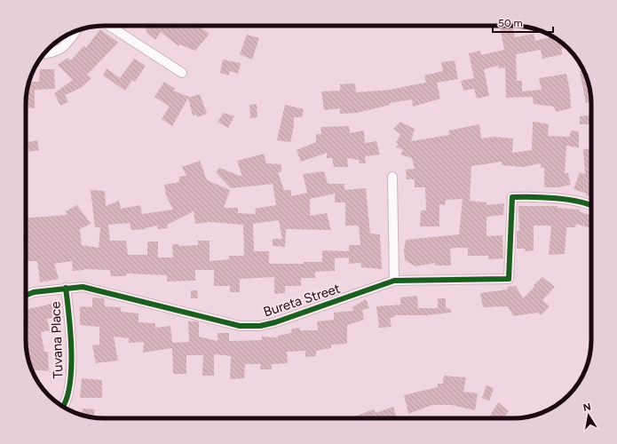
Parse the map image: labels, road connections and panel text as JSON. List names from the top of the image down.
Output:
{
  "streets": {
    "street": ["Bureta Street", "Tuvana Place"]
  },
  "crossings": [
    ["Bureta Street", "Tuvana Place"]
  ],
  "scale_bar": "50 m",
  "north": "top"
}
